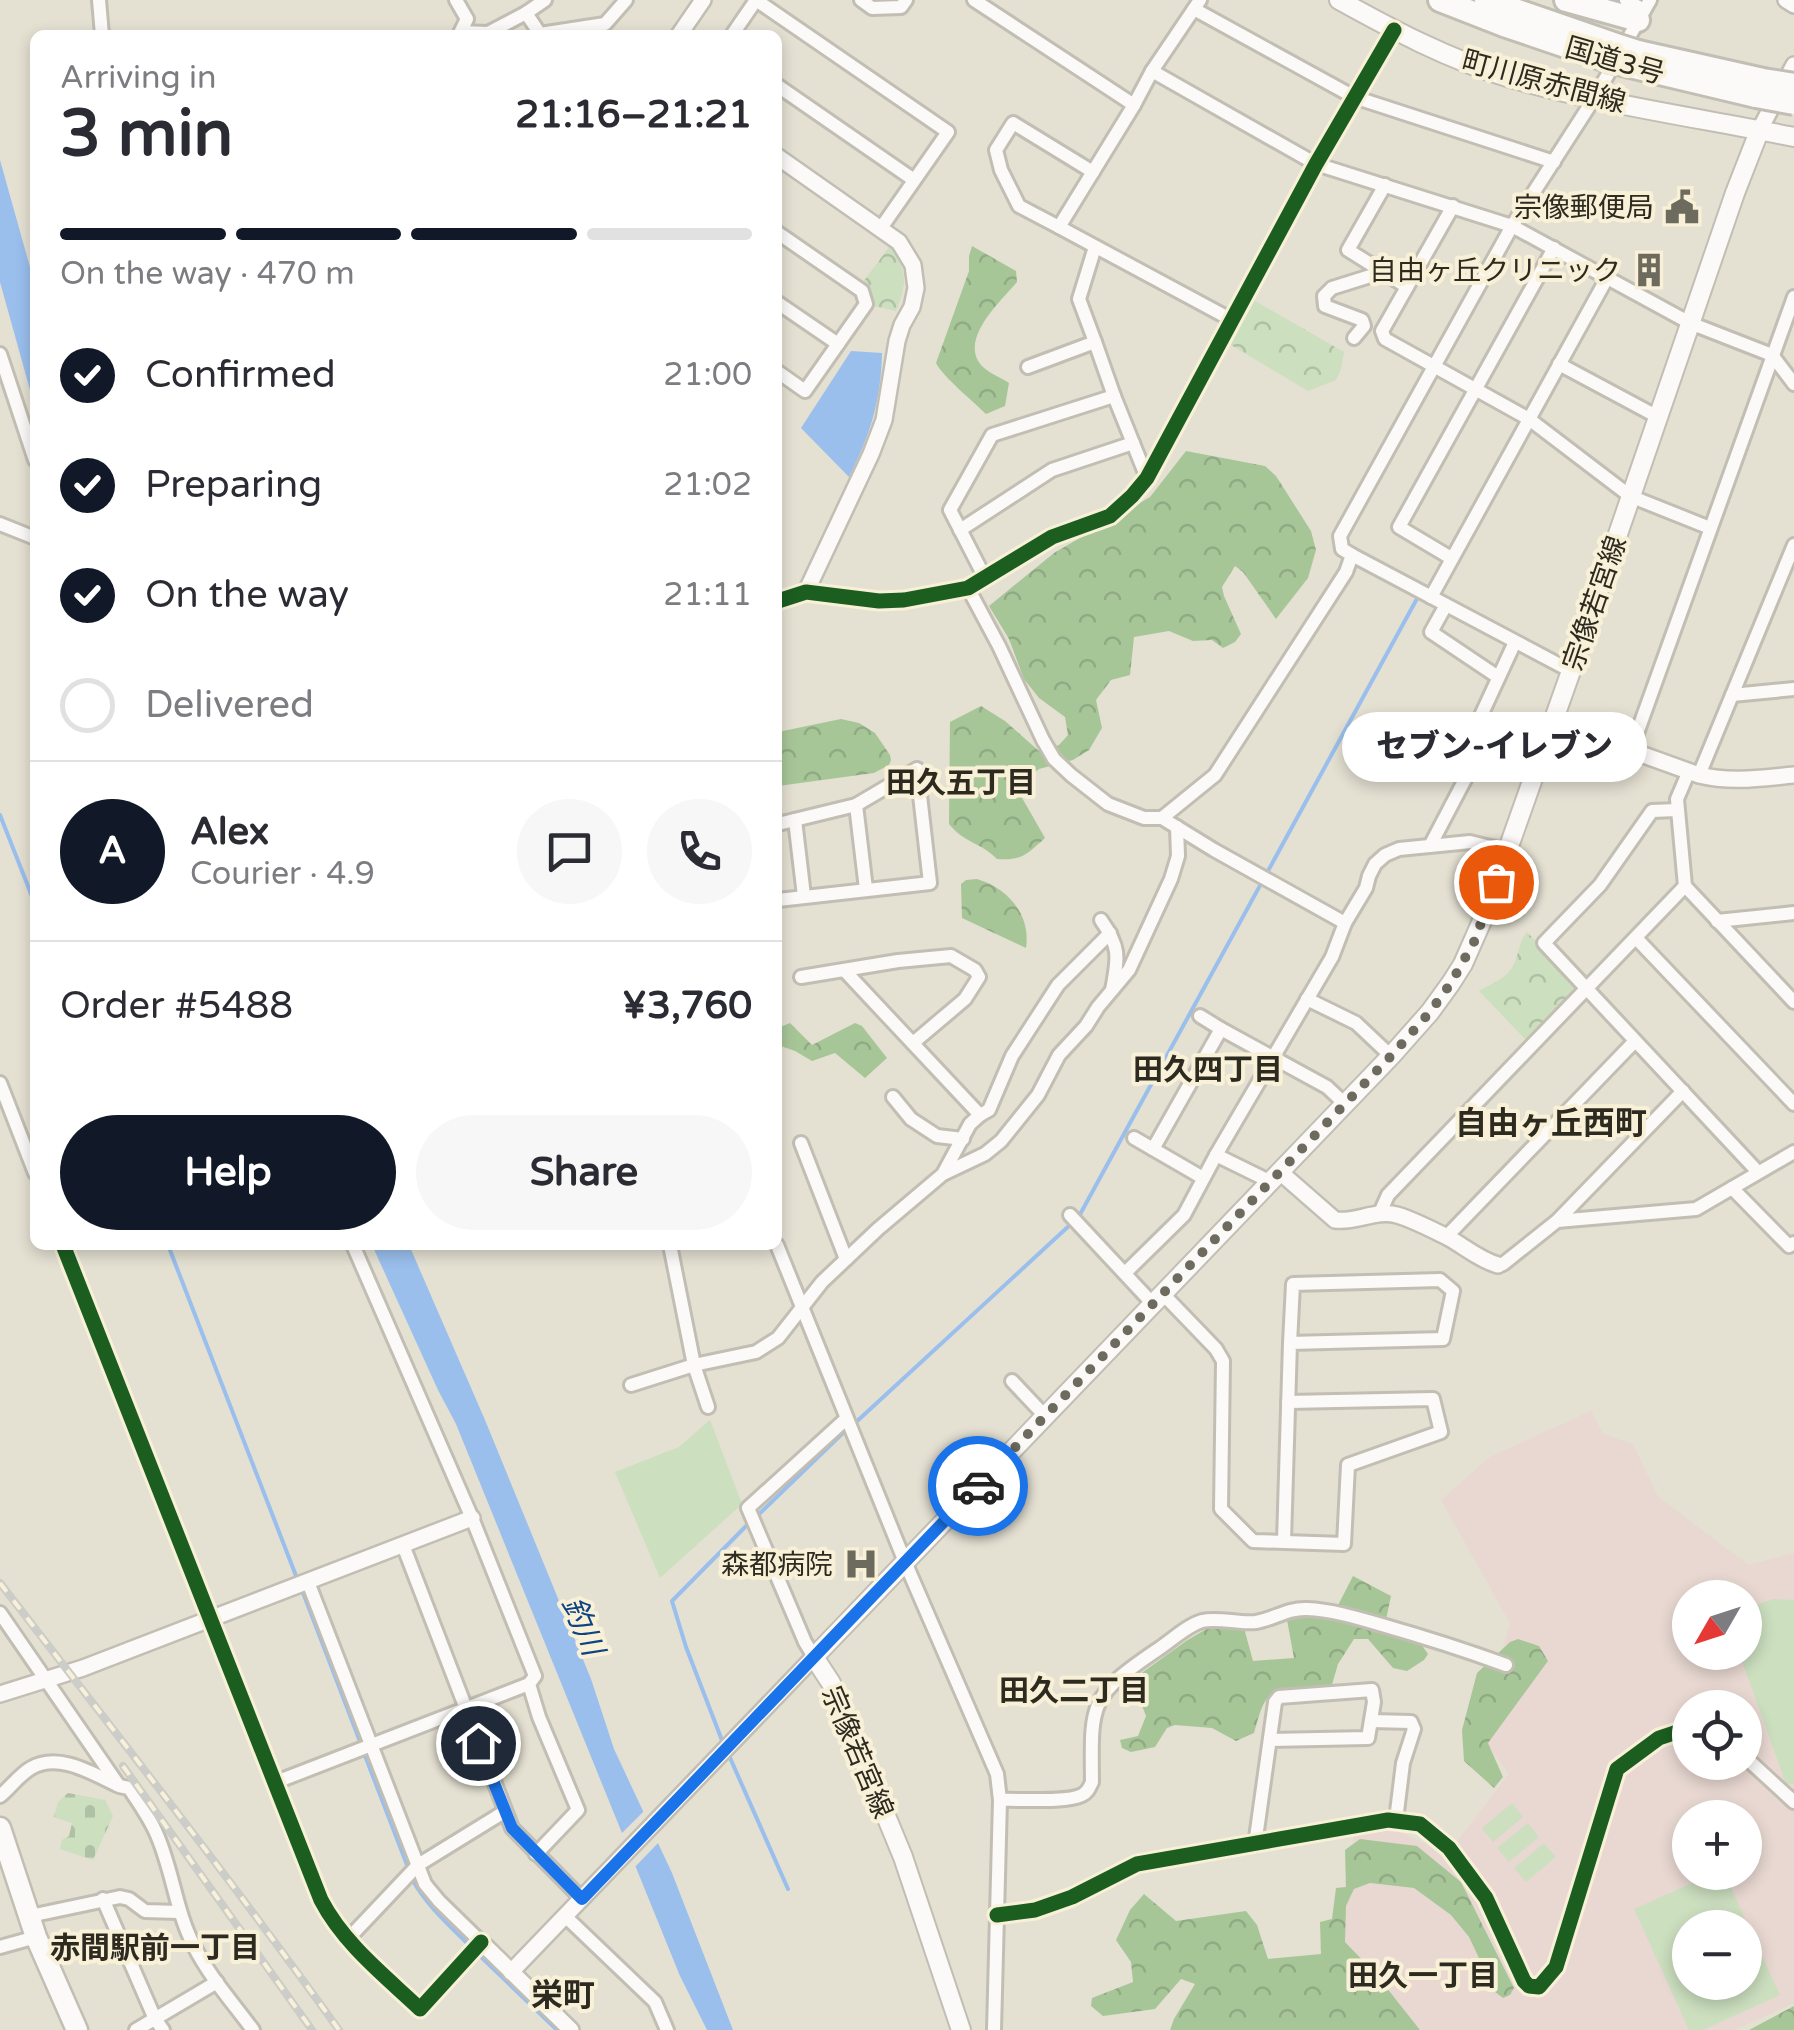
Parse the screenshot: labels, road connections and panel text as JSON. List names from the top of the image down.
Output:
{
  "streets": {
    "highway": ["国道3号"],
    "main road": ["町川原赤間線", "宗像若宮線"]
  },
  "crossings": [
    ["町川原赤間線", "宗像若宮線"]
  ],
  "districts": [
    "田久五丁目",
    "田久四丁目",
    "自由ヶ丘西町",
    "田久二丁目",
    "赤間駅前一丁目",
    "田久一丁目",
    "栄町"
  ],
  "water": ["釣川"],
  "places": {
    "public building": ["宗像郵便局"],
    "building": ["自由ヶ丘クリニック"],
    "other": ["セブン-イレブン"],
    "hospital": ["森都病院"]
  },
  "north": "bottom left",
  "page": {
    "heading": ["3 min", "Arriving in", "21:16–21:21"],
    "panel": [
      "Alex",
      "Courier · 4.9",
      "Order #5488",
      "¥3,760"
    ],
    "bar": "On the way · 470 m",
    "list": [
      ["Confirmed", "21:00"],
      ["Preparing", "21:02"],
      ["On the way", "21:11"],
      "Delivered"
    ],
    "bubble": "セブン-イレブン",
    "round": "A",
    "buttons": ["Help", "Share"],
    "map_buttons": ["+", "−"]
  }
}
